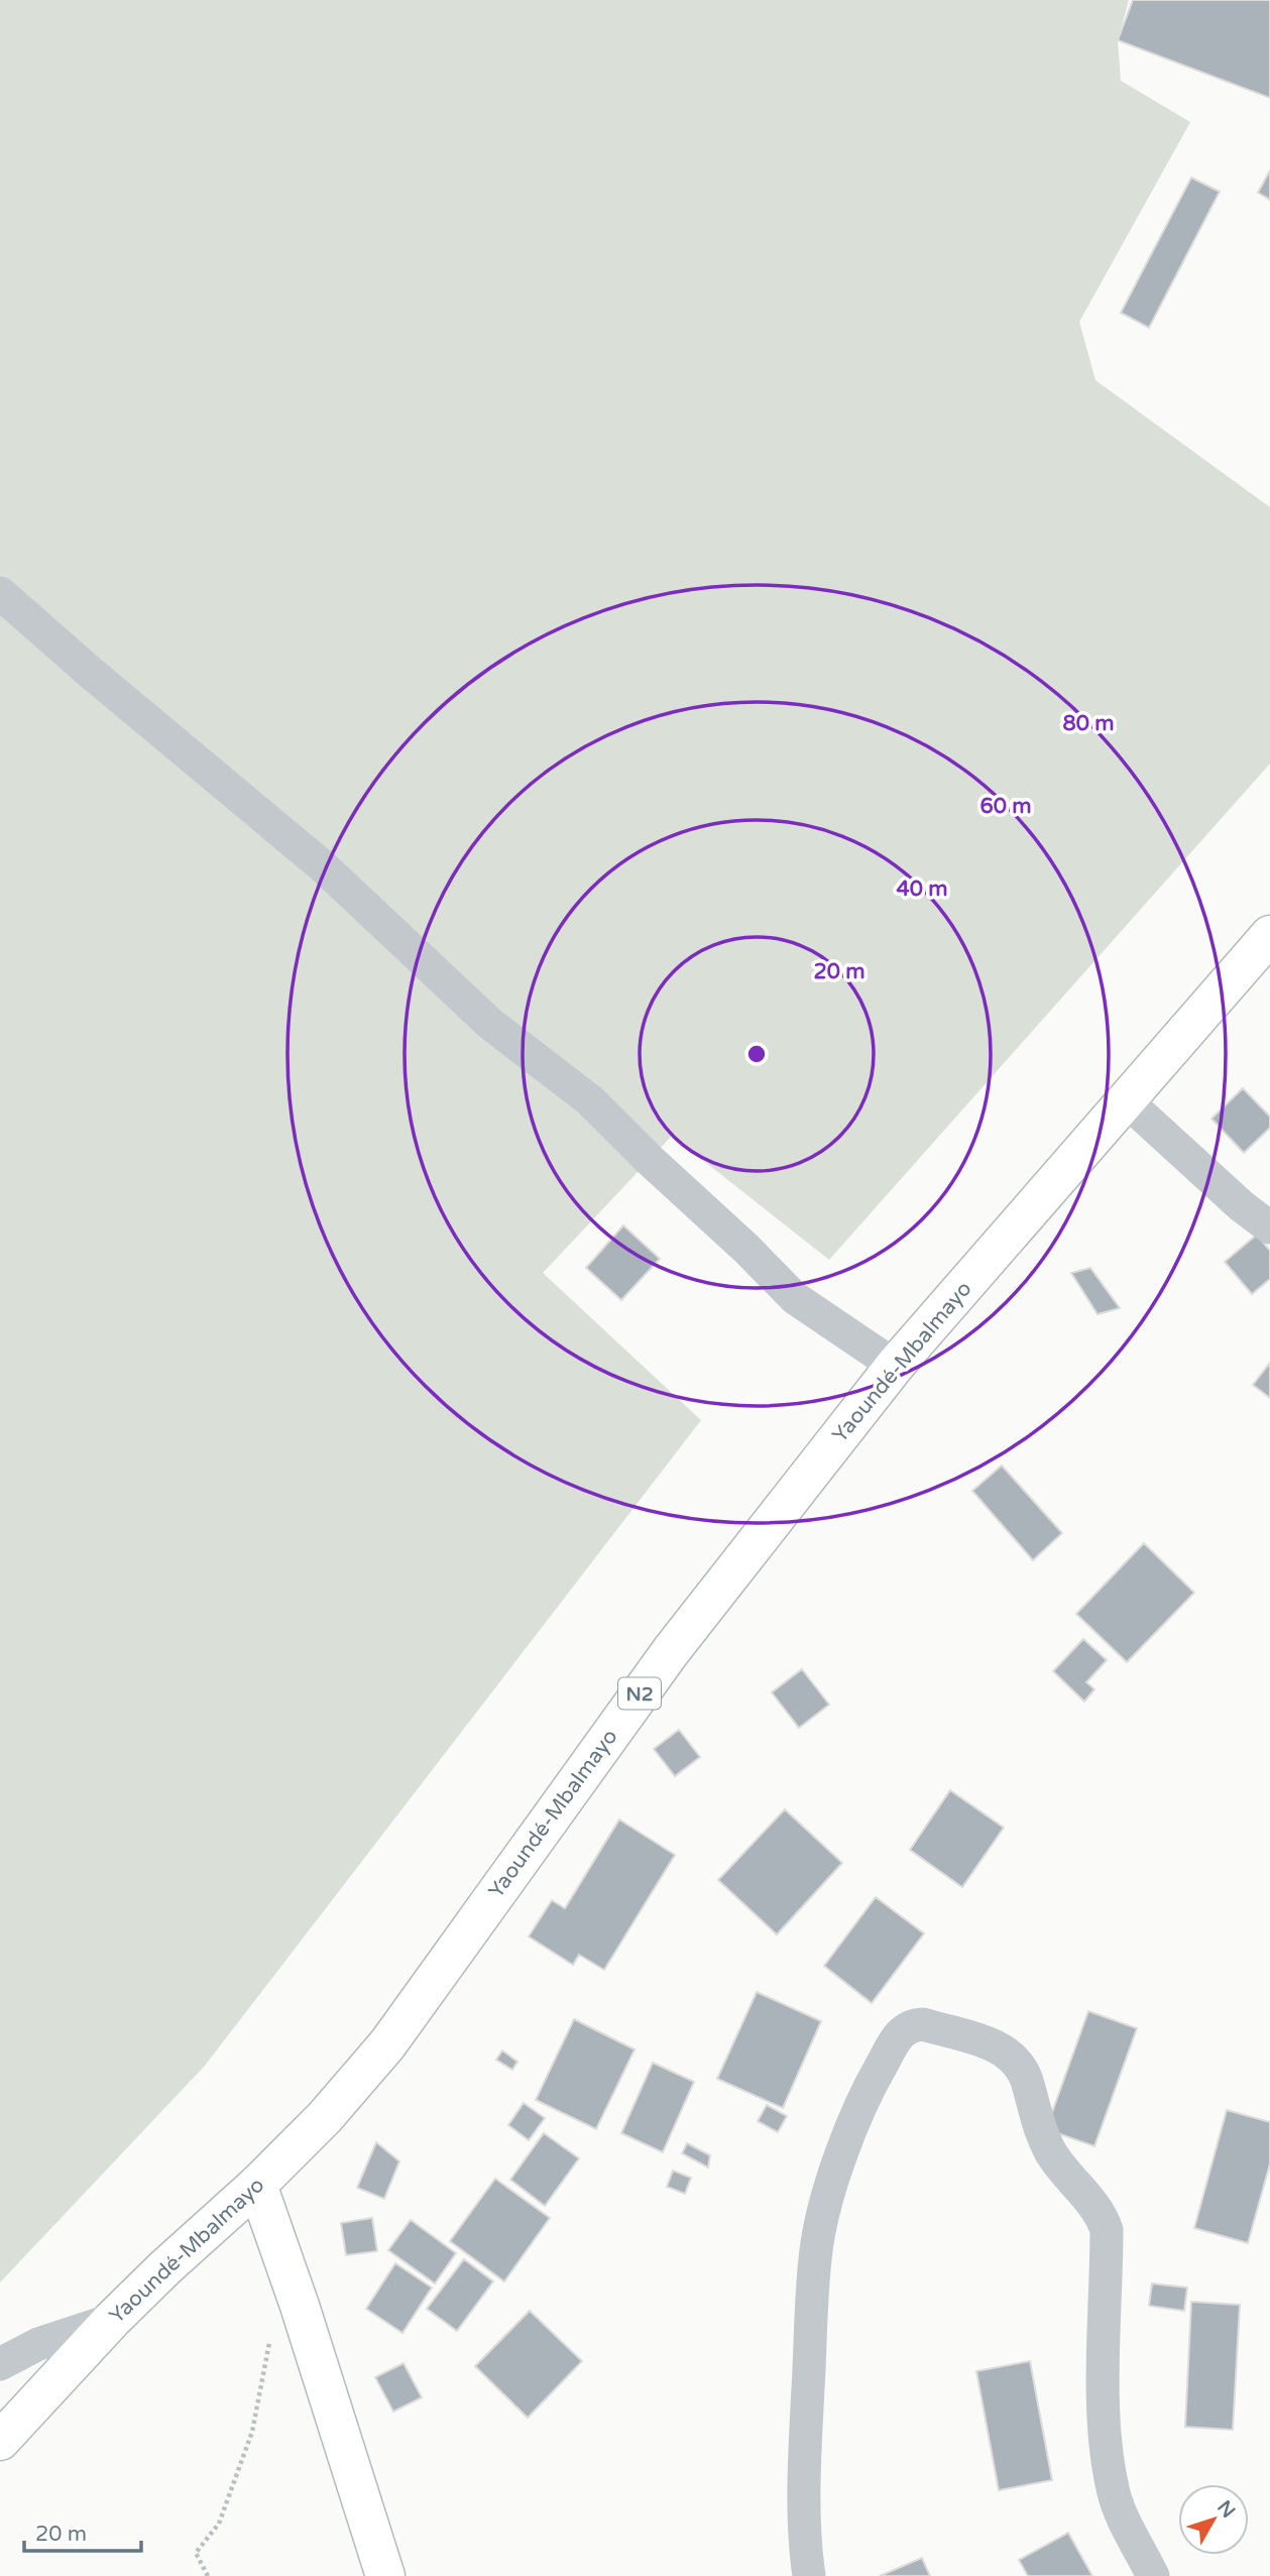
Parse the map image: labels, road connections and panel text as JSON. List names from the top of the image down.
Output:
{
  "streets": {
    "main road": ["Yaoundé-Mbalmayo", "N2"]
  },
  "scale_bar": "20 m",
  "north": "top right",
  "rings": [
    "80 m",
    "60 m",
    "40 m",
    "20 m"
  ]
}
